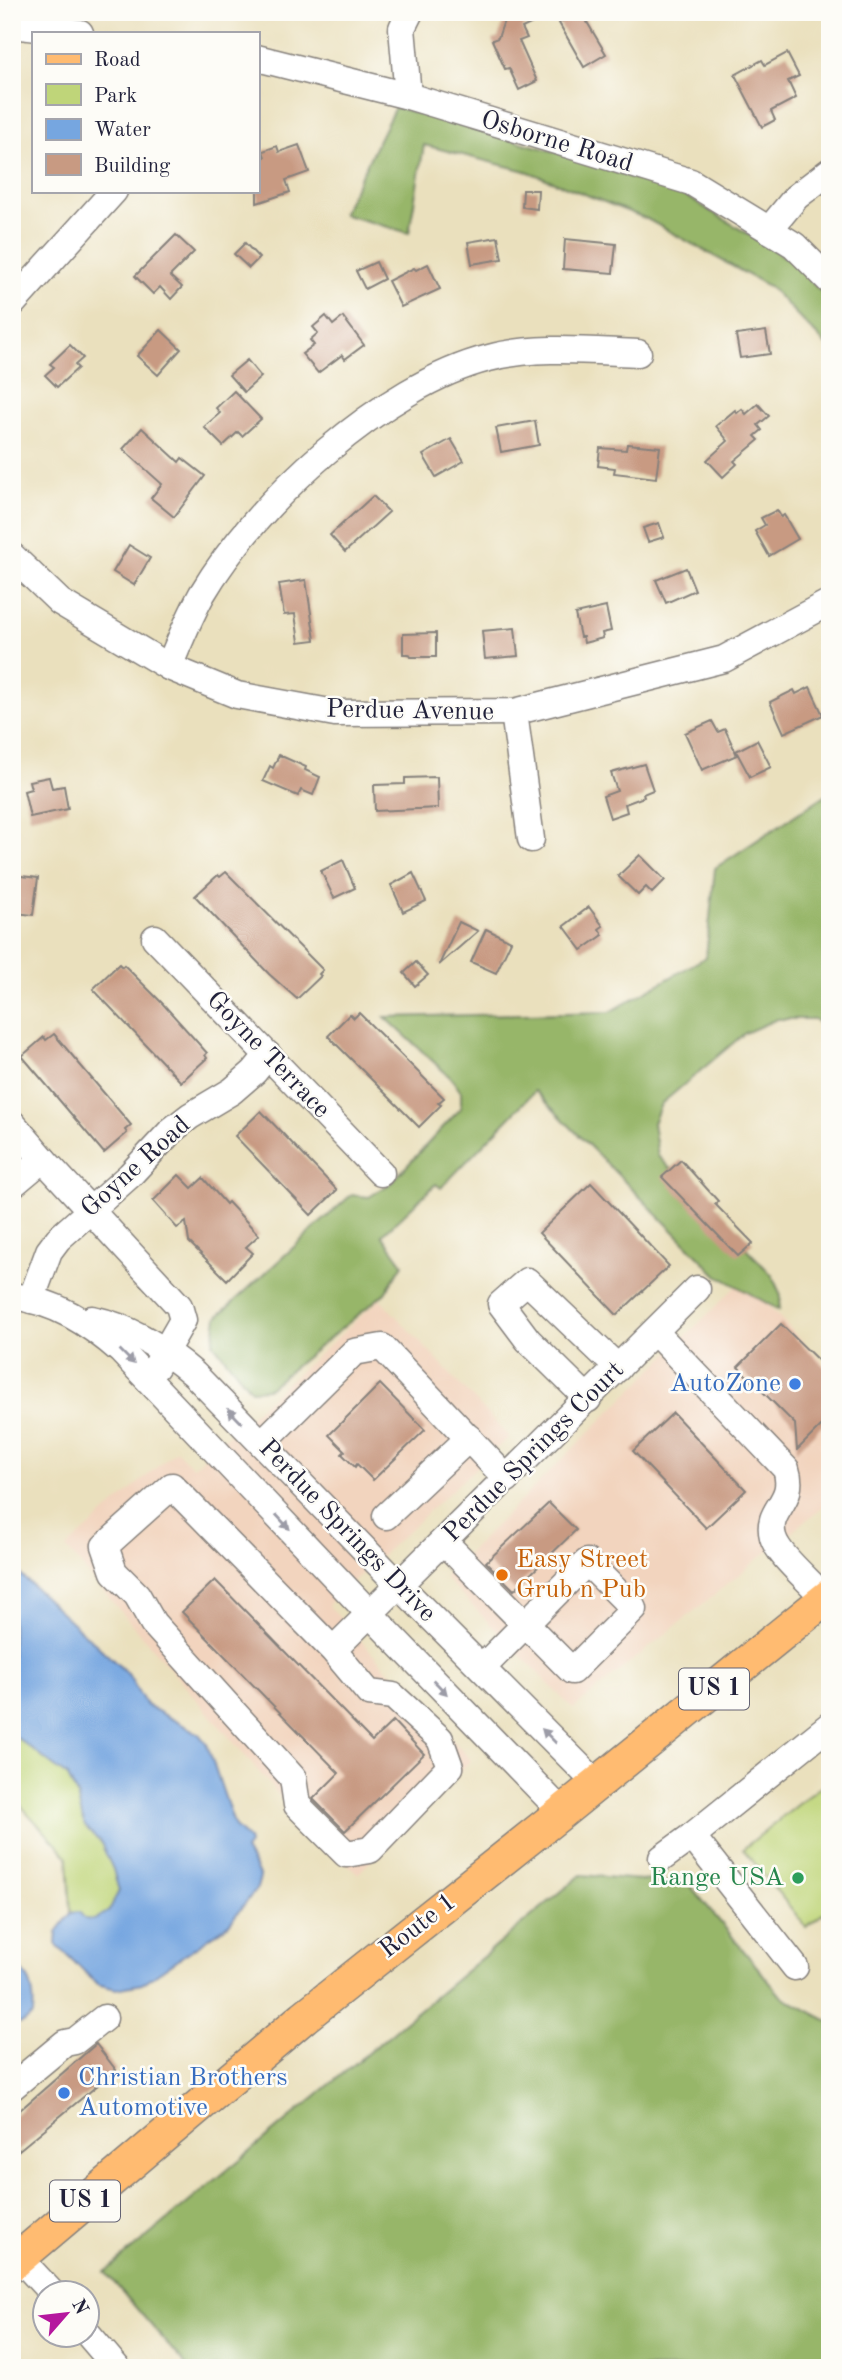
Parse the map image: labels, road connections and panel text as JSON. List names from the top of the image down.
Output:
{
  "streets": {
    "main road": ["US 1", "Route 1"],
    "street": [
      "Osborne Road",
      "Perdue Avenue",
      "Goyne Terrace",
      "Goyne Road",
      "Perdue Springs Court",
      "Perdue Springs Drive"
    ]
  },
  "crossings": [
    ["Goyne Terrace", "Goyne Road"],
    ["Goyne Road", "Perdue Springs Drive"],
    ["Perdue Springs Court", "Perdue Springs Drive"],
    ["Perdue Springs Drive", "Route 1"]
  ],
  "places": [
    "AutoZone",
    "Easy Street Grub n Pub",
    "Range USA",
    "Christian Brothers Automotive"
  ],
  "legend": [
    "Road",
    "Park",
    "Water",
    "Building"
  ],
  "north": "top right"
}
